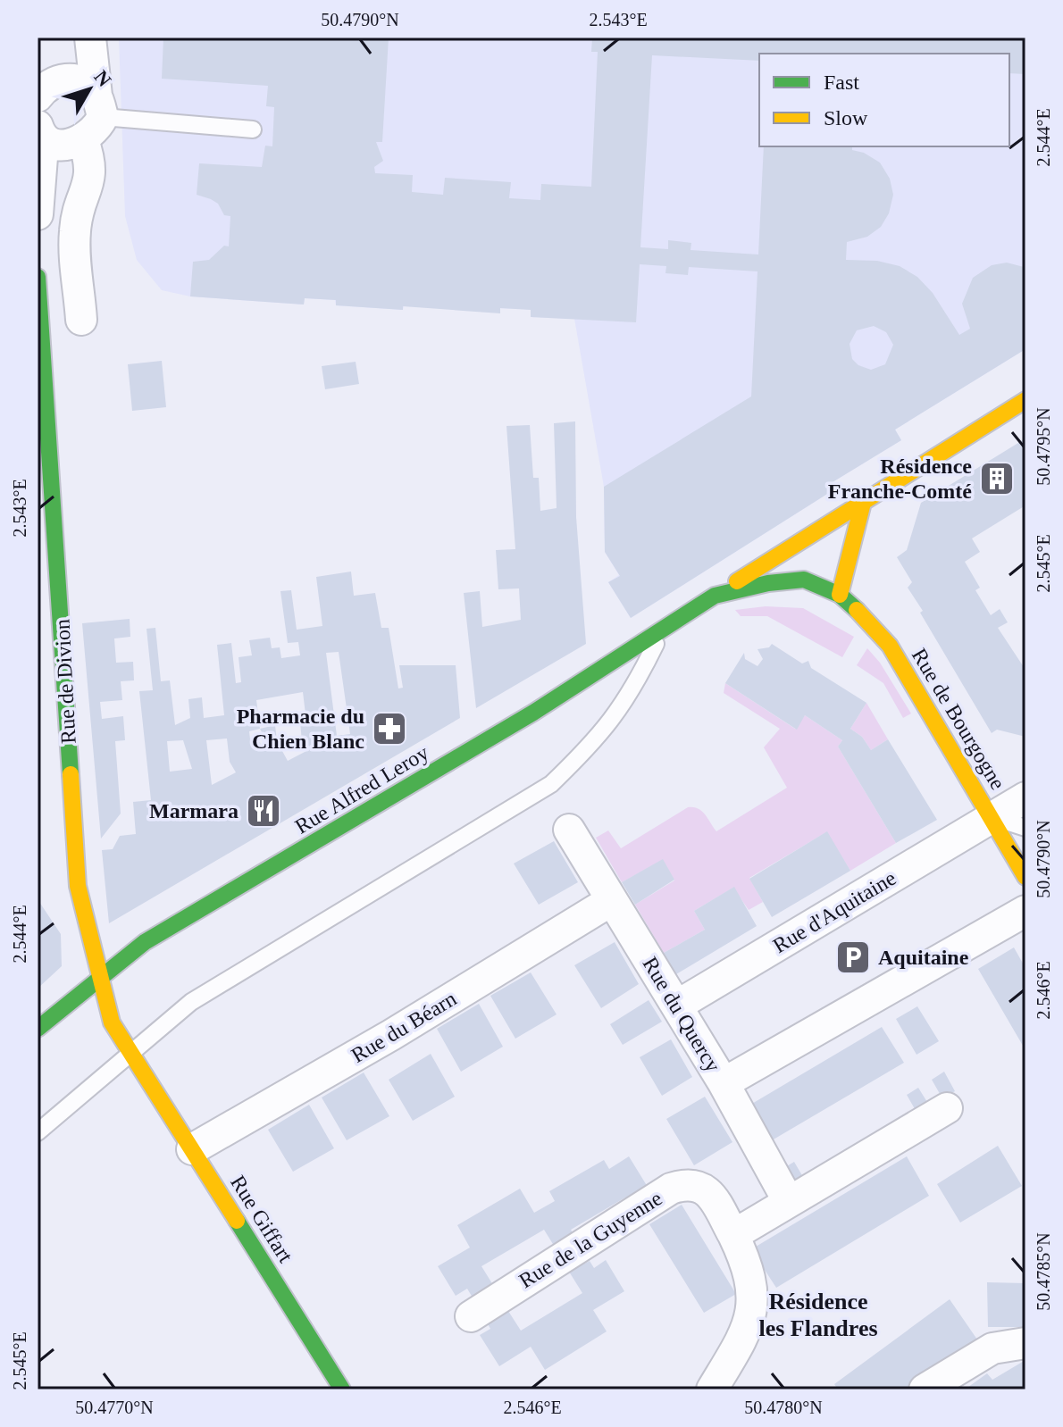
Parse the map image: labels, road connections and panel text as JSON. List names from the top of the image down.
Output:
{
  "streets": {
    "main road": [
      "Rue de Divion",
      "Rue de Bourgogne",
      "Rue Alfred Leroy",
      "Rue Giffart"
    ],
    "street": [
      "Rue d'Aquitaine",
      "Rue du Quercy",
      "Rue du Béarn",
      "Rue de la Guyenne"
    ]
  },
  "crossings": [
    ["Rue de Divion", "Rue Alfred Leroy"],
    ["Rue de Divion", "Rue Giffart"],
    ["Rue de Bourgogne", "Rue Alfred Leroy"],
    ["Rue de Bourgogne", "Rue d'Aquitaine"],
    ["Rue d'Aquitaine", "Rue du Quercy"],
    ["Rue du Quercy", "Rue du Béarn"],
    ["Rue du Béarn", "Rue Giffart"]
  ],
  "districts": ["Résidence les Flandres"],
  "places": {
    "building": ["Résidence Franche-Comté"],
    "pharmacy": ["Pharmacie du Chien Blanc"],
    "restaurant": ["Marmara"],
    "parking": ["Aquitaine"]
  },
  "legend": ["Fast", "Slow"],
  "north": "top right",
  "coordinates": [
    "50.4790°N",
    "2.543°E",
    "2.544°E",
    "50.4795°N",
    "2.545°E",
    "2.546°E",
    "50.4785°N",
    "50.4770°N",
    "50.4780°N"
  ]
}
